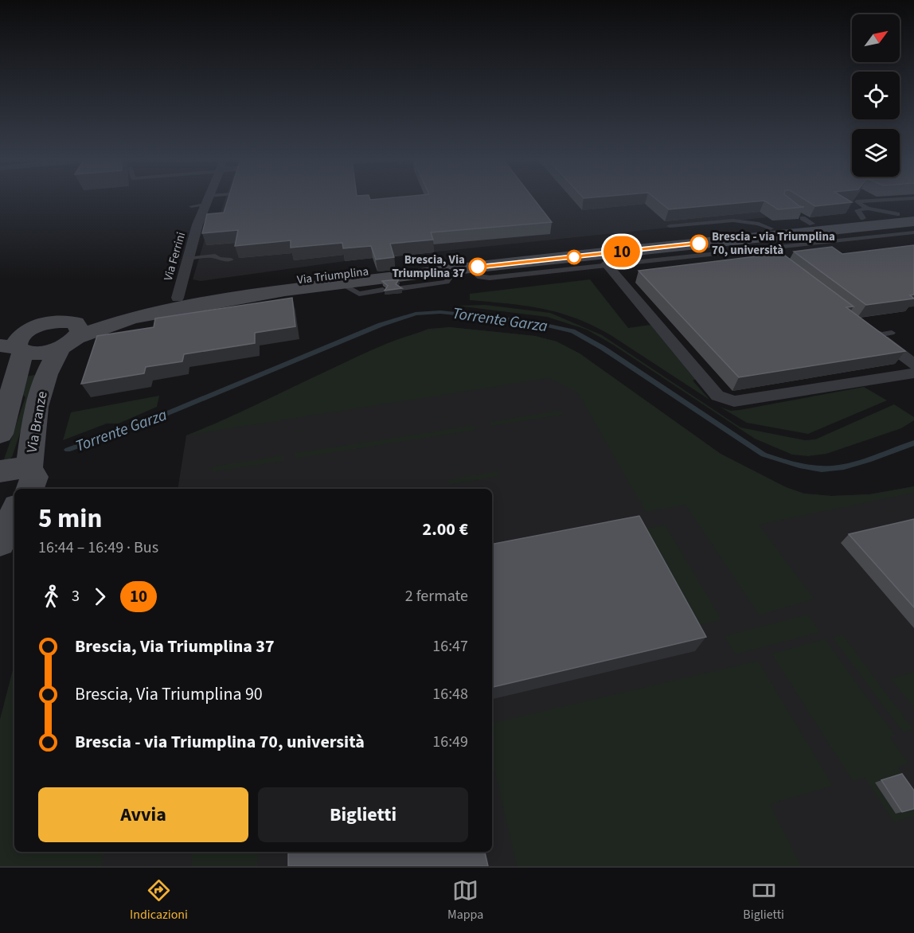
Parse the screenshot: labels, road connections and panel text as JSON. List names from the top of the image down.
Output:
{
  "streets": {
    "main road": ["Via Triumplina", "Via Branze"],
    "street": ["Via Ferrini"]
  },
  "crossings": [
    ["Via Ferrini", "Via Triumplina"],
    ["Via Triumplina", "Via Branze"]
  ],
  "water": ["Torrente Garza"],
  "places": ["Brescia - via Triumplina 70, università", "Brescia, Via Triumplina 37"],
  "lines": ["bus line 10"],
  "north": "top right",
  "page": {
    "on_map": "10",
    "heading": ["5 min", "16:44 – 16:49 · Bus", "2.00 €"],
    "legs": ["3", "10", "2 fermate"],
    "list": [
      {
        "name": "Brescia, Via Triumplina 37",
        "value": "16:47"
      },
      {
        "name": "Brescia, Via Triumplina 90",
        "value": "16:48"
      },
      {
        "name": "Brescia - via Triumplina 70, università",
        "value": "16:49"
      }
    ],
    "buttons": ["Avvia", "Biglietti"],
    "tabs": ["Indicazioni", "Mappa", "Biglietti"]
  }
}
